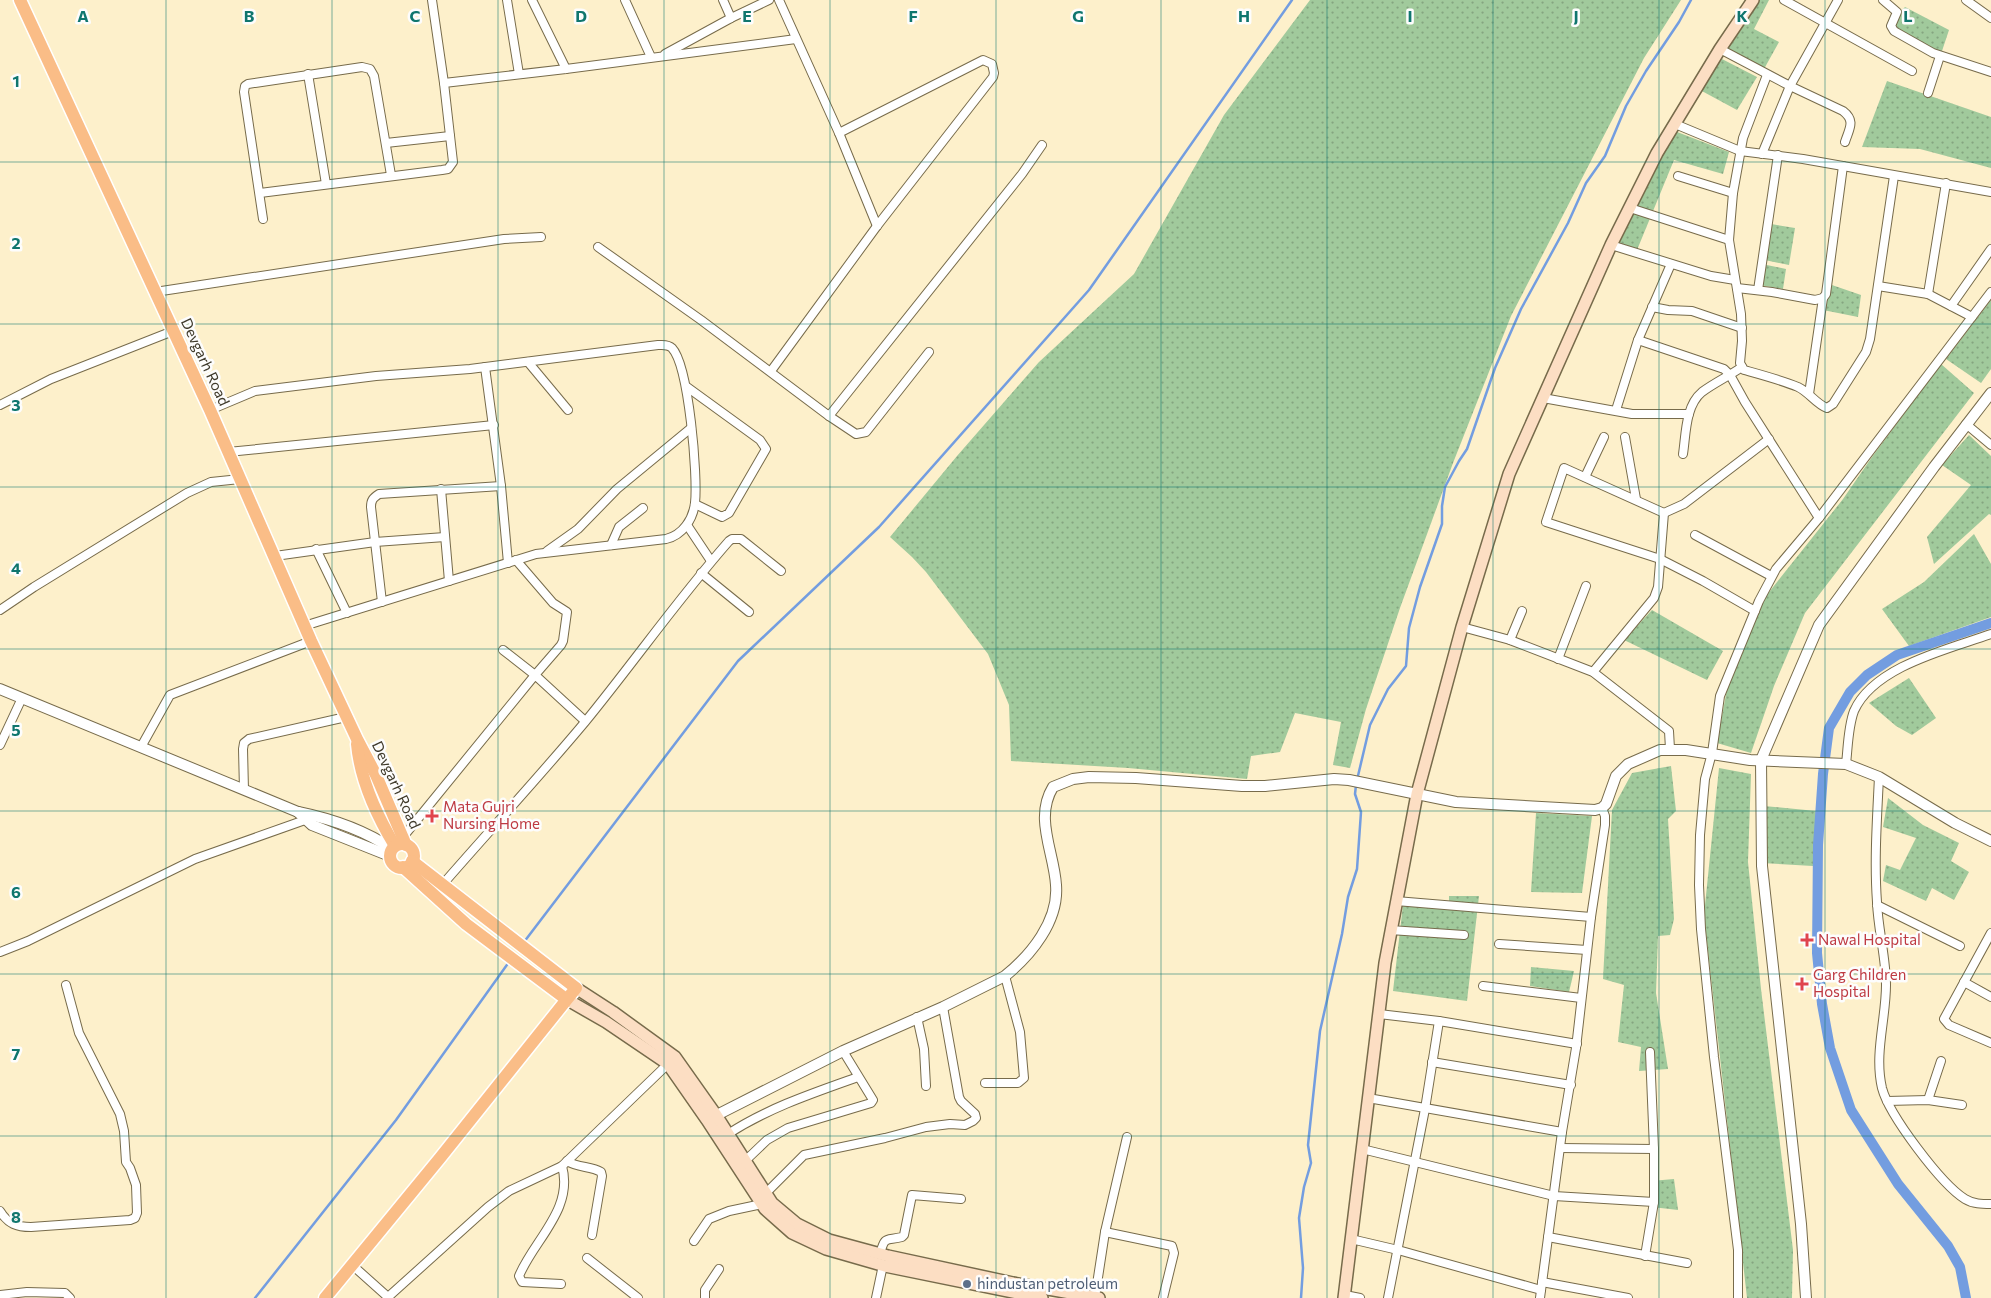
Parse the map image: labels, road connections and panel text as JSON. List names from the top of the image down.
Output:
{
  "streets": {
    "main road": ["Devgarh Road"]
  },
  "places": {
    "health": ["Mata Gujri Nursing Home", "Nawal Hospital", "Garg Children Hospital"],
    "other": ["hindustan petroleum"]
  },
  "grid": {
    "columns": [
      "A",
      "B",
      "C",
      "D",
      "E",
      "F",
      "G",
      "H",
      "I",
      "J",
      "K",
      "L"
    ],
    "rows": [
      "1",
      "2",
      "3",
      "4",
      "5",
      "6",
      "7",
      "8"
    ]
  }
}
